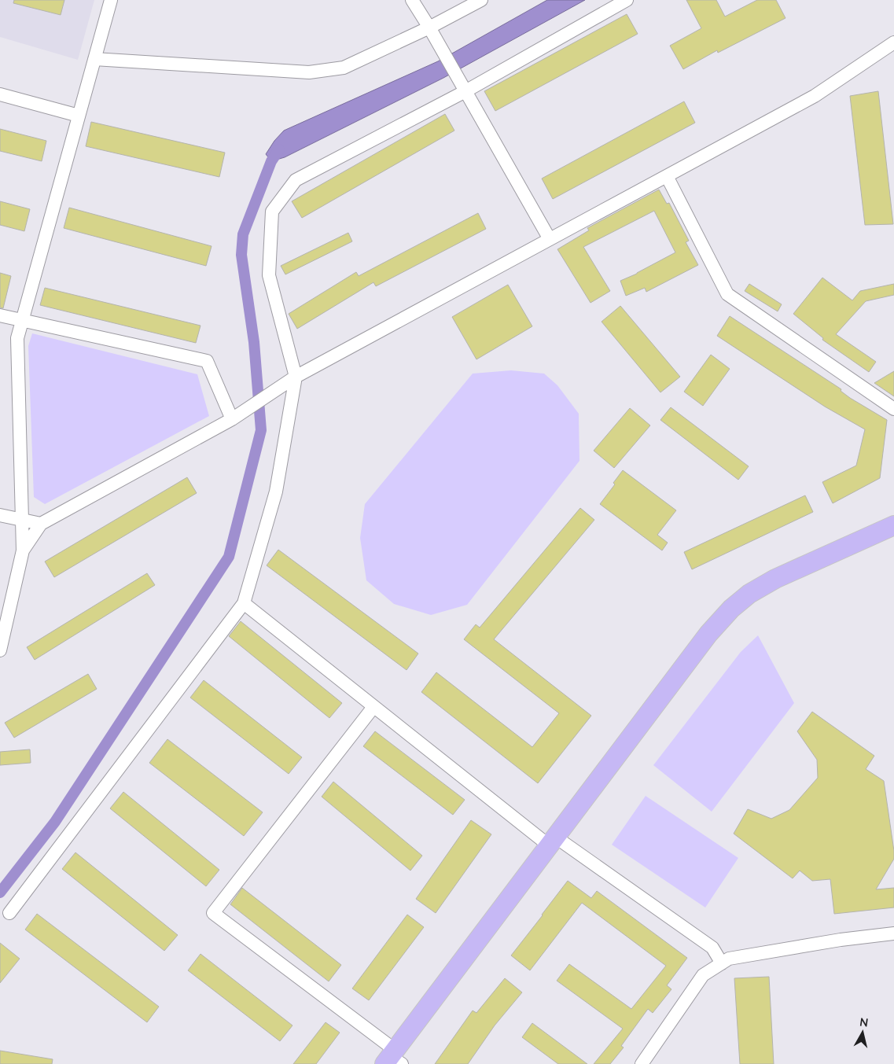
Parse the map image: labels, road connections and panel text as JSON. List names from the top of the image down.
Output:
{
  "north": "top"
}
